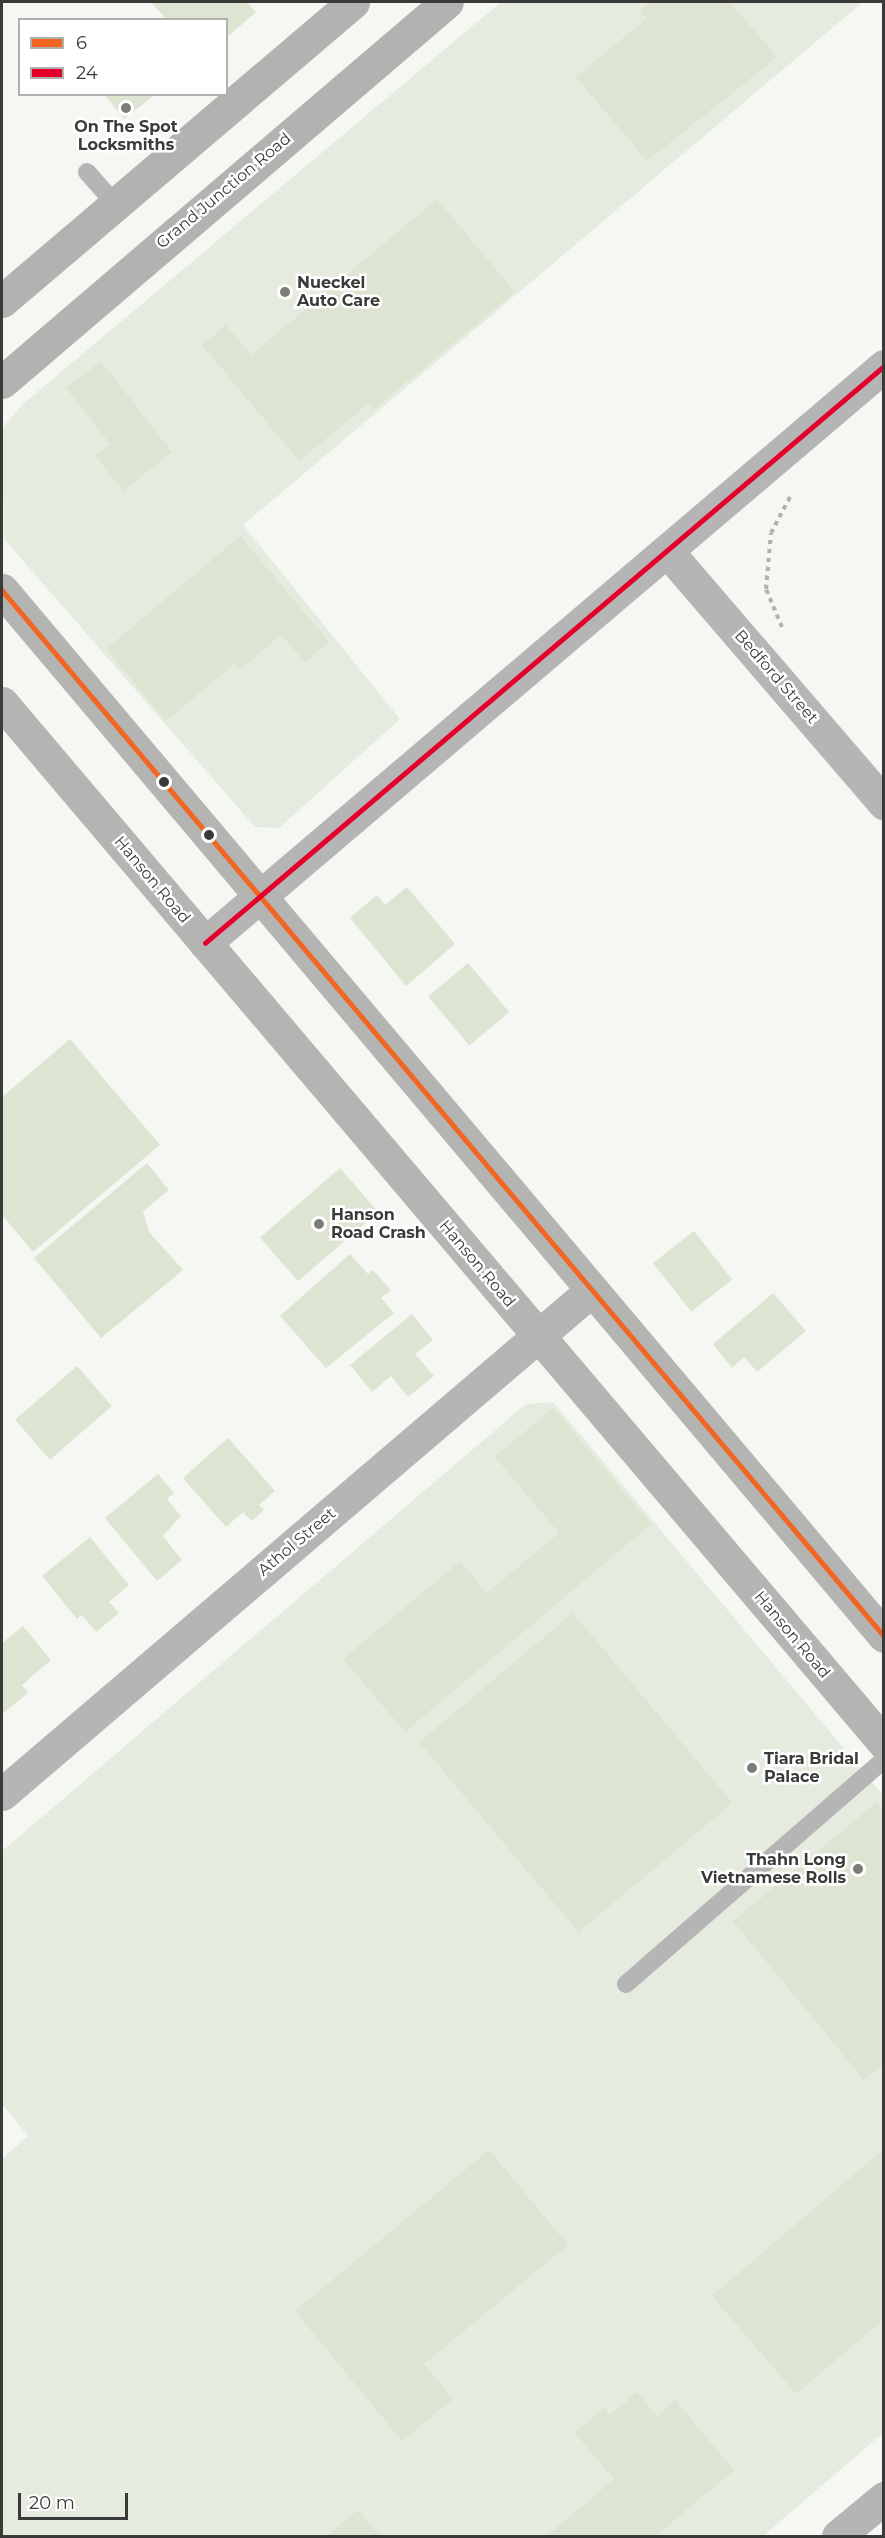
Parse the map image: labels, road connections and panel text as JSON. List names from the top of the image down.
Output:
{
  "streets": {
    "highway": ["Grand Junction Road"],
    "main road": ["Hanson Road"],
    "street": ["Bedford Street", "Athol Street"]
  },
  "crossings": [
    ["Hanson Road", "Athol Street"]
  ],
  "places": [
    "On The Spot Locksmiths",
    "Nueckel Auto Care",
    "Hanson Road Crash",
    "Tiara Bridal Palace",
    "Thahn Long Vietnamese Rolls"
  ],
  "lines": ["transit line 24", "transit line 6"],
  "legend": ["6", "24"],
  "scale_bar": "20 m"
}
